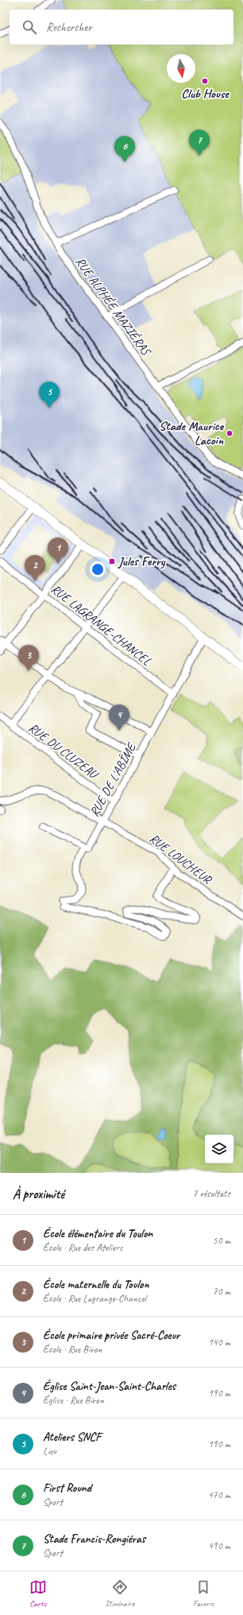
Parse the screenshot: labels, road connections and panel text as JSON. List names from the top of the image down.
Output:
{
  "streets": {
    "street": [
      "RUE ALPHÉE MAZIÉRAS",
      "RUE LAGRANGE-CHANCEL",
      "RUE DU CLUZEAU",
      "RUE DE L'ABÎME",
      "RUE LOUCHEUR"
    ]
  },
  "crossings": [
    ["RUE LAGRANGE-CHANCEL", "RUE DE L'ABÎME"],
    ["RUE DU CLUZEAU", "RUE DE L'ABÎME"],
    ["RUE DE L'ABÎME", "RUE LOUCHEUR"]
  ],
  "places": {
    "other": ["Club House", "Stade Maurice Lacoin"],
    "transit": ["Jules Ferry"]
  },
  "north": "bottom",
  "page": {
    "search": "Rechercher",
    "pins": [
      "7",
      "6",
      "5",
      "1",
      "2",
      "3",
      "4"
    ],
    "heading": ["À proximité", "7 résultats"],
    "list": [
      {
        "mark": "1",
        "name": "École élémentaire du Toulon",
        "note": "École · Rue des Ateliers",
        "value": "50 m"
      },
      {
        "mark": "2",
        "name": "École maternelle du Toulon",
        "note": "École · Rue Lagrange-Chancel",
        "value": "70 m"
      },
      {
        "mark": "3",
        "name": "École primaire privée Sacré-Coeur",
        "note": "École · Rue Biron",
        "value": "140 m"
      },
      {
        "mark": "4",
        "name": "Église Saint-Jean-Saint-Charles",
        "note": "Église · Rue Biron",
        "value": "190 m"
      },
      {
        "mark": "5",
        "name": "Ateliers SNCF",
        "note": "Lieu",
        "value": "190 m"
      },
      {
        "mark": "6",
        "name": "First Round",
        "note": "Sport",
        "value": "470 m"
      },
      {
        "mark": "7",
        "name": "Stade Francis-Rongiéras",
        "note": "Sport",
        "value": "490 m"
      }
    ],
    "nav": ["Carte", "Itinéraire", "Favoris"]
  }
}
